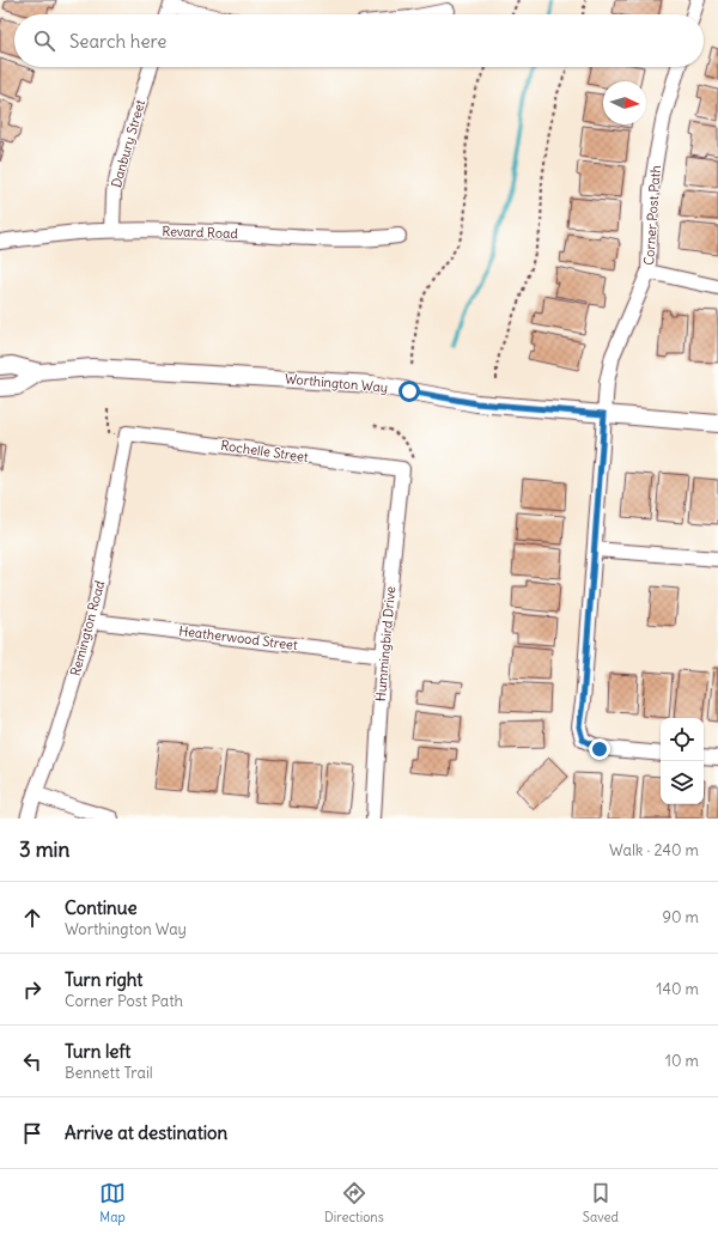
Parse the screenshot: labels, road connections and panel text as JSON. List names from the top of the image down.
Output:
{
  "streets": {
    "street": [
      "Danbury Street",
      "Corner Post Path",
      "Revard Road",
      "Worthington Way",
      "Rochelle Street",
      "Remington Road",
      "Heatherwood Street",
      "Hummingbird Drive"
    ]
  },
  "crossings": [
    ["Danbury Street", "Revard Road"],
    ["Corner Post Path", "Worthington Way"],
    ["Rochelle Street", "Remington Road"],
    ["Rochelle Street", "Hummingbird Drive"],
    ["Remington Road", "Heatherwood Street"],
    ["Heatherwood Street", "Hummingbird Drive"]
  ],
  "north": "right",
  "page": {
    "search": "Search here",
    "heading": ["3 min", "Walk · 240 m"],
    "list": [
      ["Continue", "Worthington Way", "90 m"],
      ["Turn right", "Corner Post Path", "140 m"],
      ["Turn left", "Bennett Trail", "10 m"],
      "Arrive at destination"
    ],
    "nav": ["Map", "Directions", "Saved"]
  }
}
